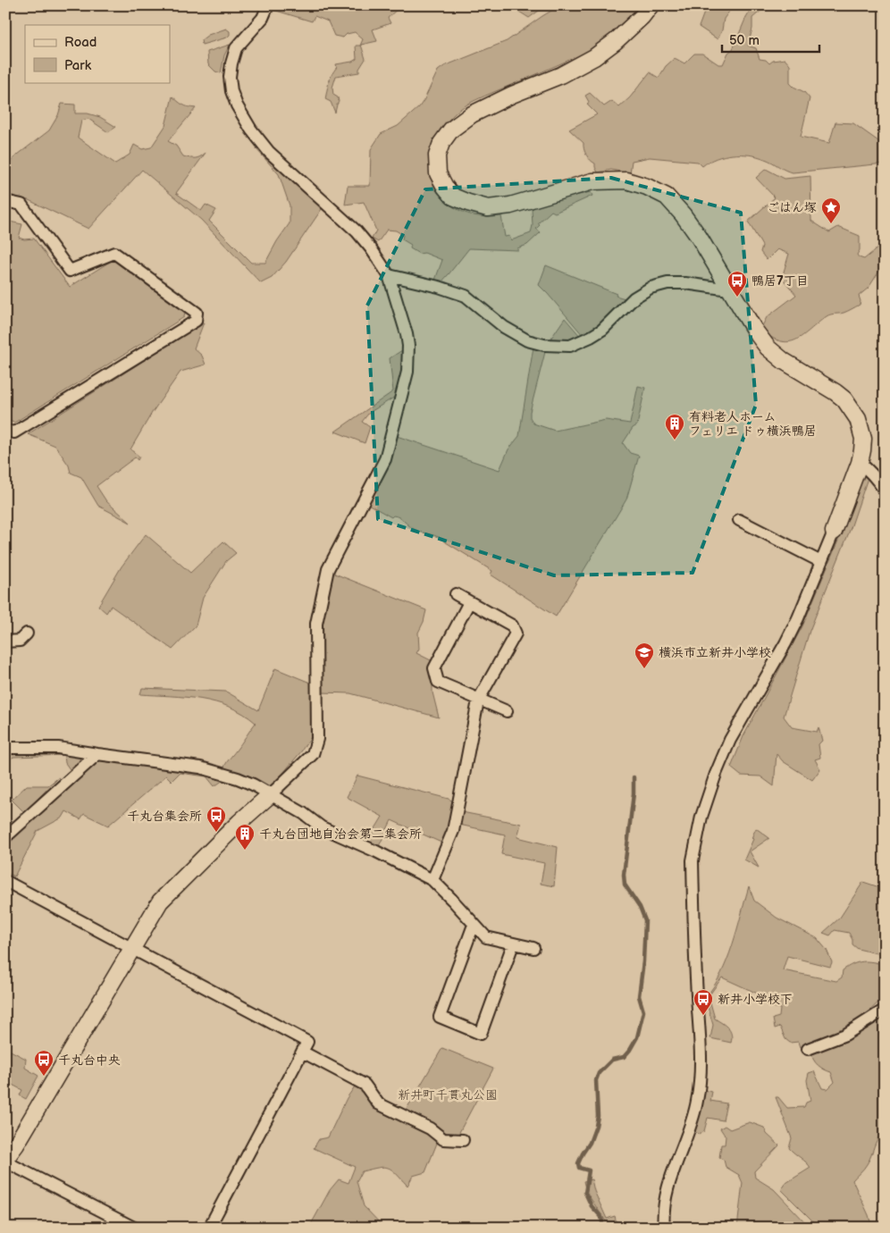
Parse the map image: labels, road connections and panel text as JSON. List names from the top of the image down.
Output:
{
  "parks": ["新井町千貫丸公園"],
  "places": {
    "place": ["ごはん塚"],
    "bus stop": [
      "鴨居7丁目",
      "千丸台集会所",
      "新井小学校下",
      "千丸台中央"
    ],
    "building": ["有料老人ホーム フェリエ ドゥ横浜鴨居", "千丸台団地自治会第二集会所"],
    "school or university": ["横浜市立新井小学校"]
  },
  "legend": ["Road", "Park"],
  "scale_bar": "50 m"
}
